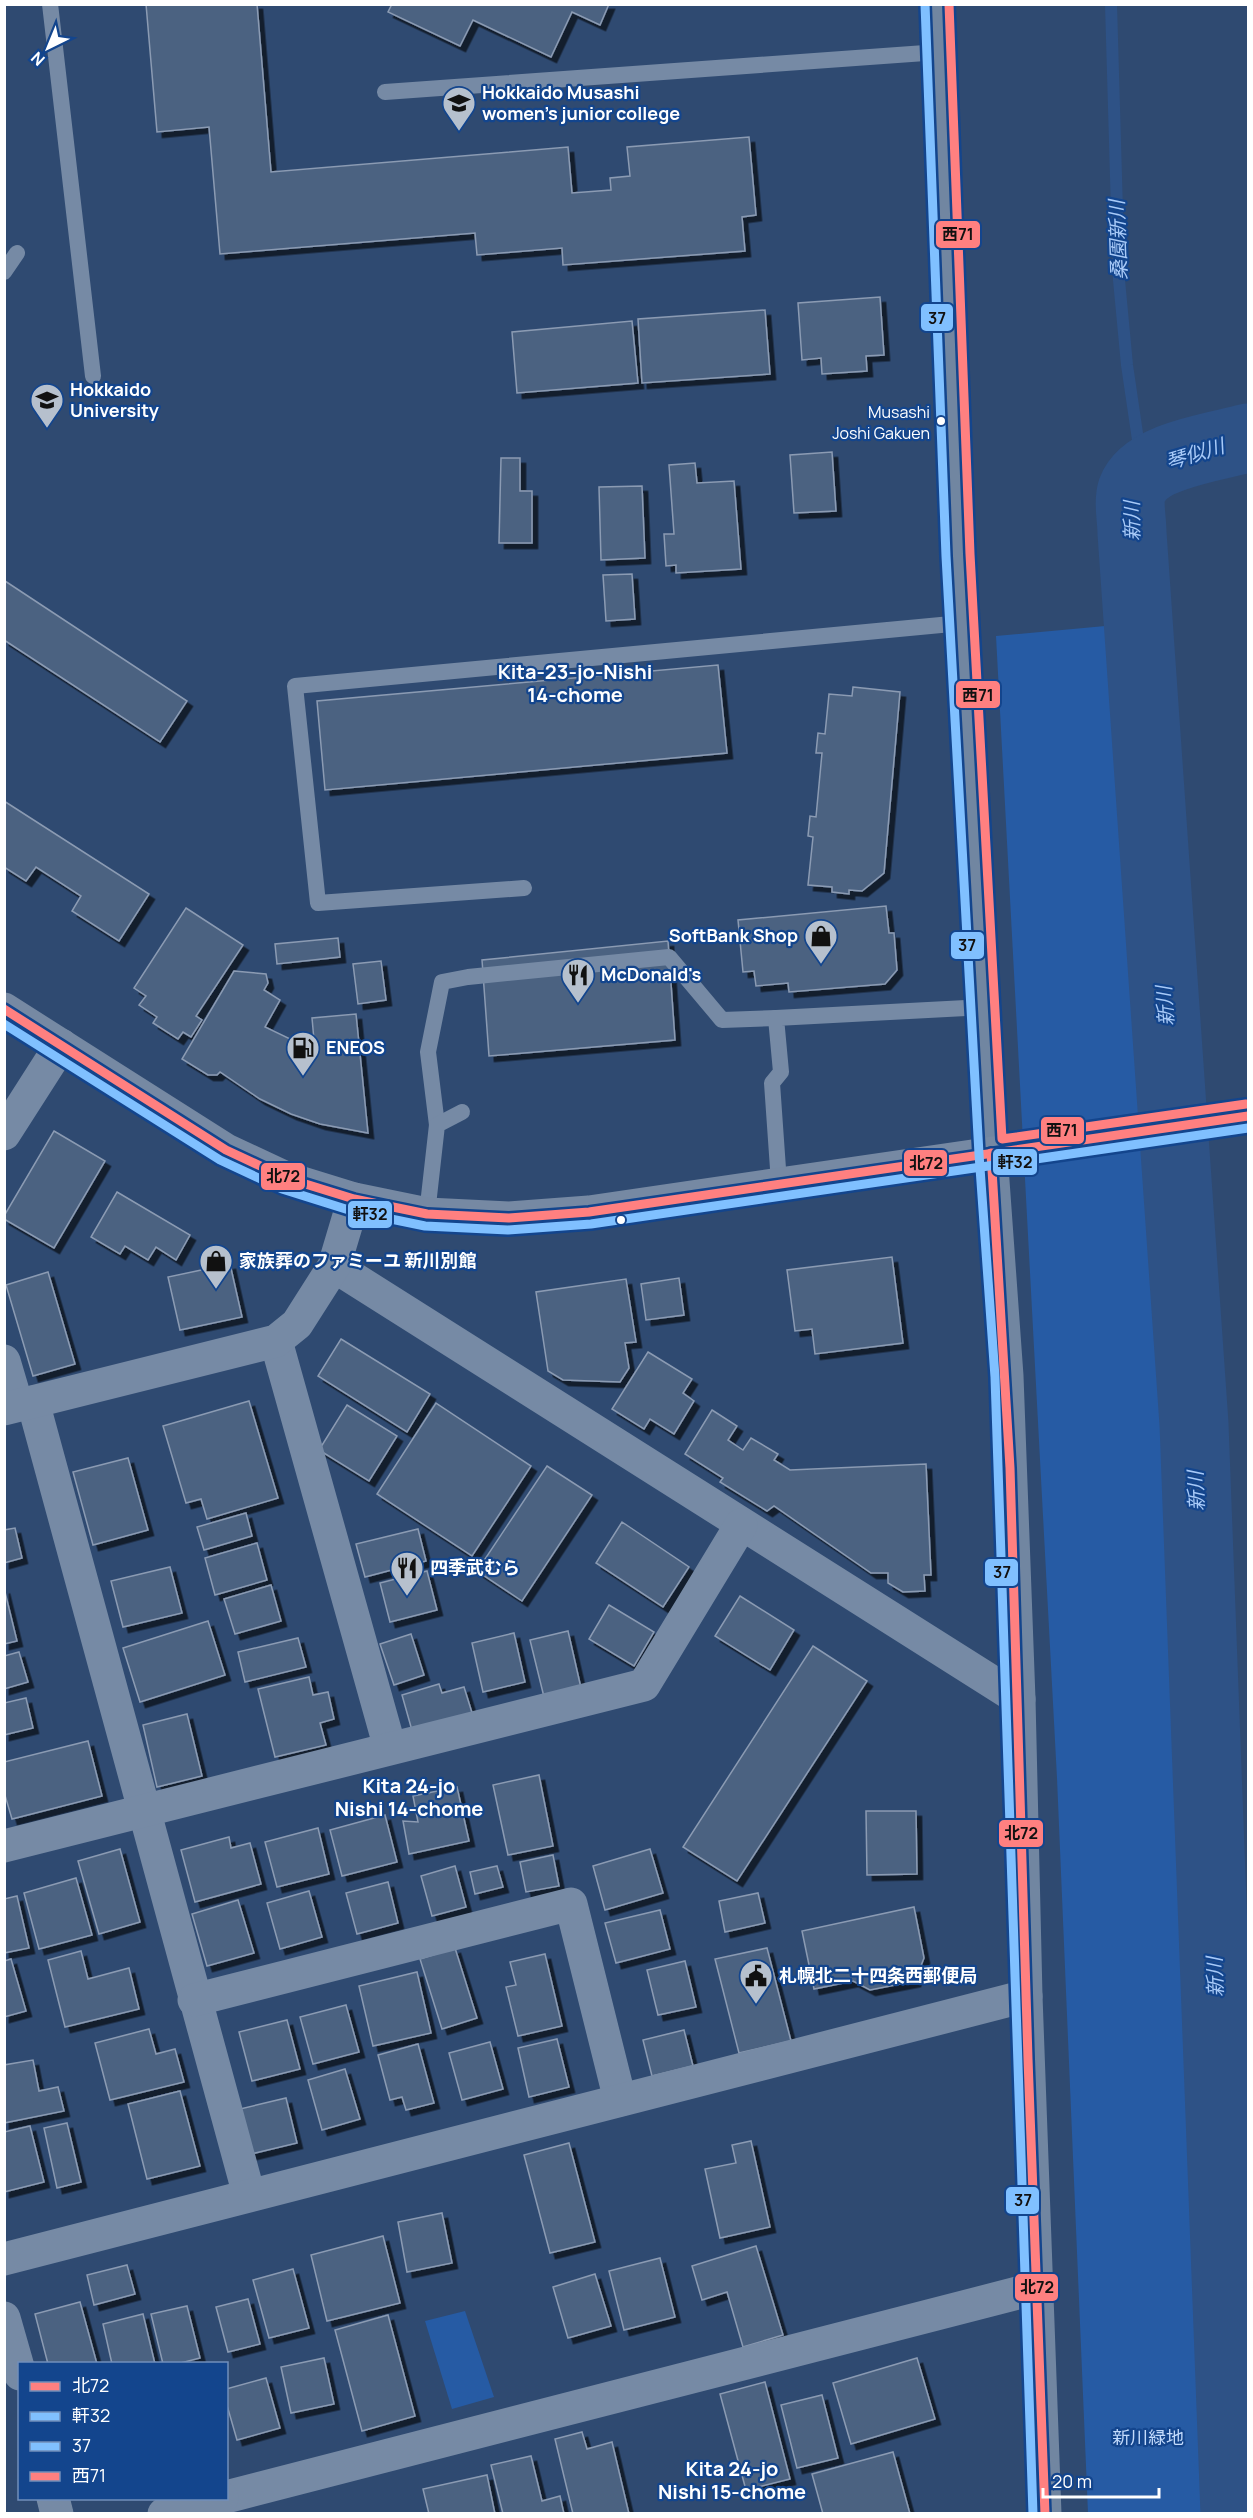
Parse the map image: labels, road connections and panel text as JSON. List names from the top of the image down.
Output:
{
  "districts": ["Kita-23-jo-Nishi 14-chome", "Kita 24-jo Nishi 14-chome", "Kita 24-jo Nishi 15-chome"],
  "water": ["桑園新川", "琴似川", "新川"],
  "parks": ["新川緑地"],
  "places": {
    "school or university": ["Hokkaido Musashi women's junior college", "Hokkaido University"],
    "other": ["Musashi Joshi Gakuen"],
    "shop": ["SoftBank Shop", "家族葬のファミーユ 新川別館"],
    "restaurant": ["McDonald's", "四季武むら"],
    "fuel station": ["ENEOS"],
    "public building": ["札幌北二十四条西郵便局"]
  },
  "lines": [
    "transit line 37",
    "transit line 西71",
    "transit line 北72",
    "transit line 軒32"
  ],
  "legend": [
    "北72",
    "軒32",
    "37",
    "西71"
  ],
  "scale_bar": "20 m",
  "north": "bottom left"
}
